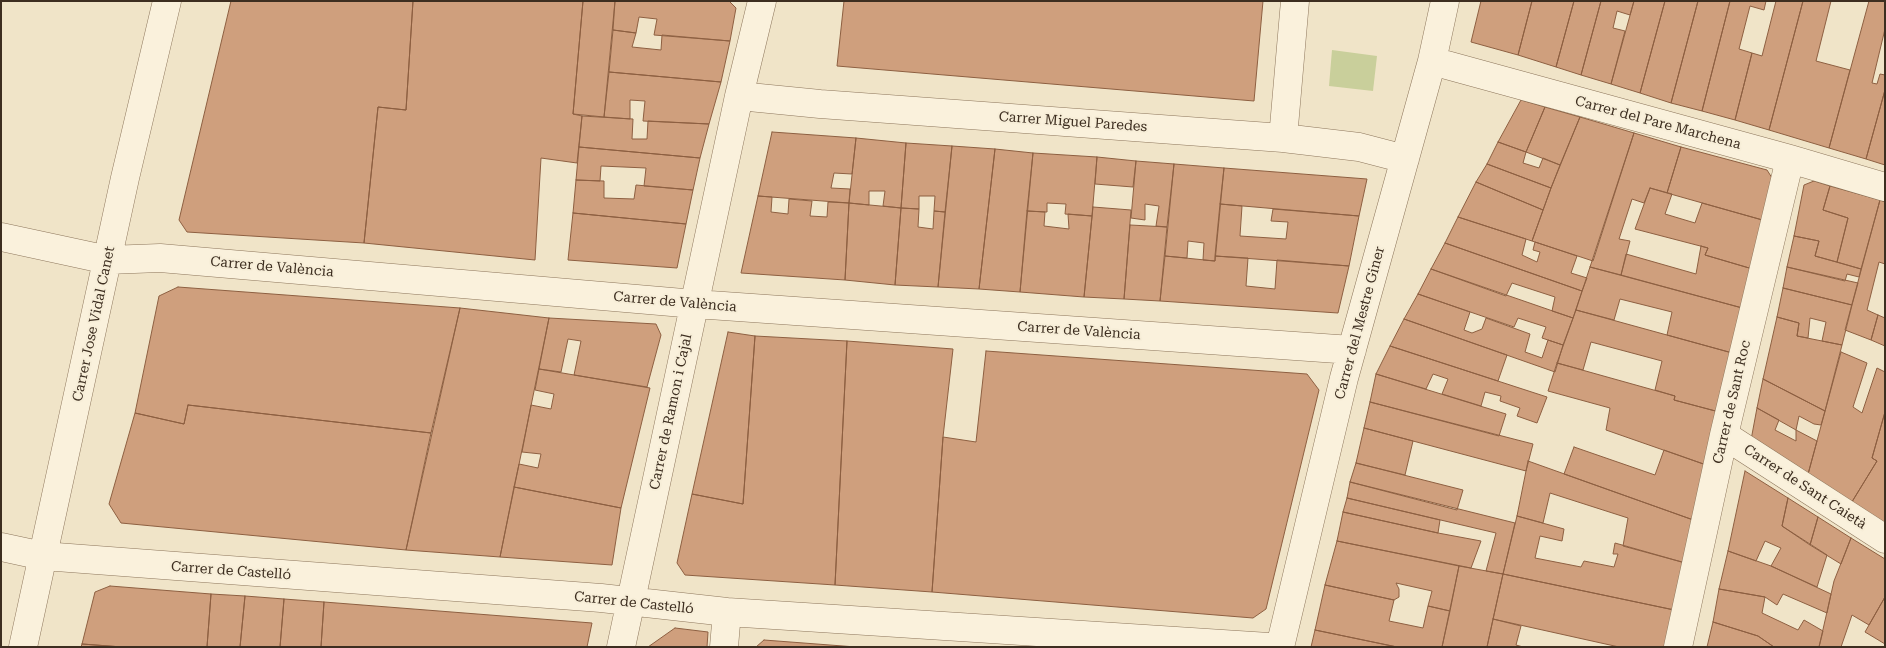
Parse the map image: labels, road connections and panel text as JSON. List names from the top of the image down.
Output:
{
  "streets": {
    "street": [
      "Carrer Miguel Paredes",
      "Carrer del Pare Marchena",
      "Carrer de València",
      "Carrer del Mestre Giner",
      "Carrer Jose Vidal Canet",
      "Carrer de Sant Roc",
      "Carrer de Ramon i Cajal",
      "Carrer de Sant Caietà",
      "Carrer de Castelló"
    ]
  },
  "crossings": [
    ["Carrer Miguel Paredes", "Carrer del Mestre Giner"],
    ["Carrer Miguel Paredes", "Carrer de Ramon i Cajal"],
    ["Carrer del Pare Marchena", "Carrer del Mestre Giner"],
    ["Carrer del Pare Marchena", "Carrer de Sant Roc"],
    ["Carrer de València", "Carrer del Mestre Giner"],
    ["Carrer de València", "Carrer Jose Vidal Canet"],
    ["Carrer de València", "Carrer de Ramon i Cajal"],
    ["Carrer Jose Vidal Canet", "Carrer de Castelló"],
    ["Carrer de Sant Roc", "Carrer de Sant Caietà"],
    ["Carrer de Ramon i Cajal", "Carrer de Castelló"]
  ]
}
